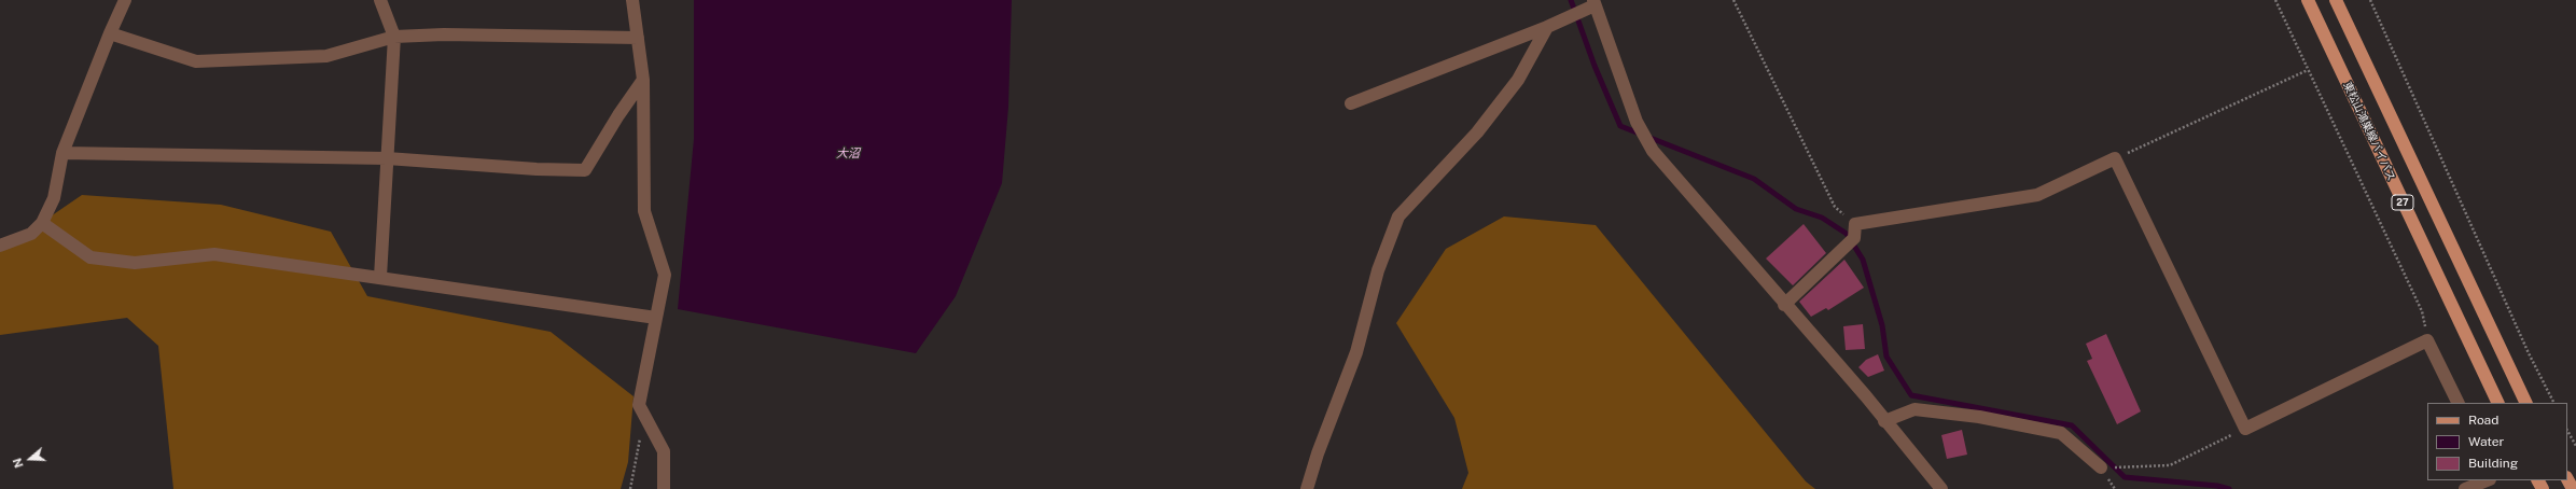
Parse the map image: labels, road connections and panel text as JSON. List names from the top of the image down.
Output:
{
  "streets": {
    "main road": ["東松山鴻巣線バイパス", "27"]
  },
  "water": ["大沼"],
  "legend": ["Road", "Water", "Building"],
  "north": "left"
}
